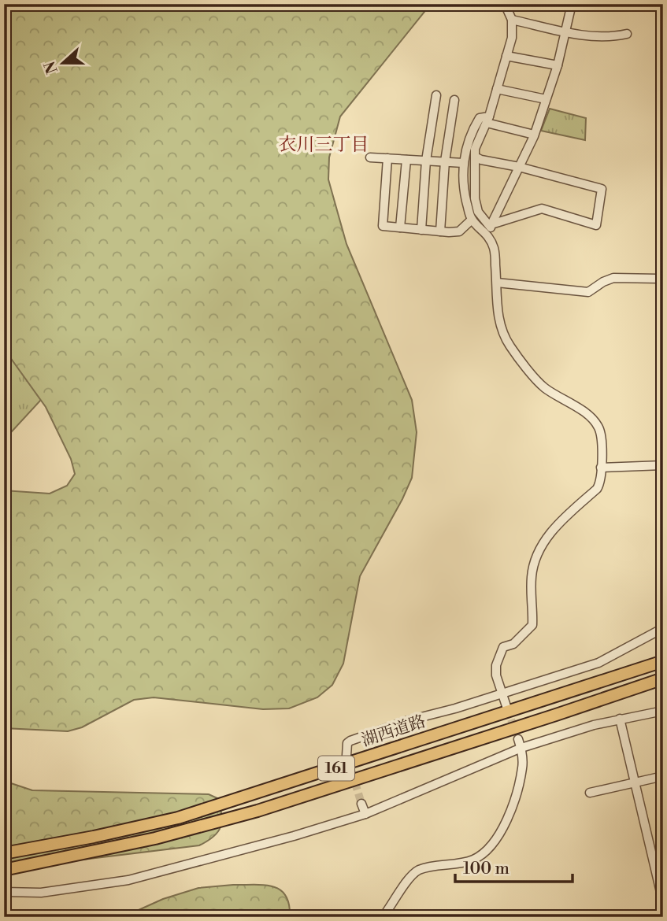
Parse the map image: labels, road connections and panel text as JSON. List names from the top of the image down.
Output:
{
  "streets": {
    "highway": ["湖西道路", "161"]
  },
  "districts": ["衣川三丁目"],
  "scale_bar": "100 m",
  "north": "left"
}
